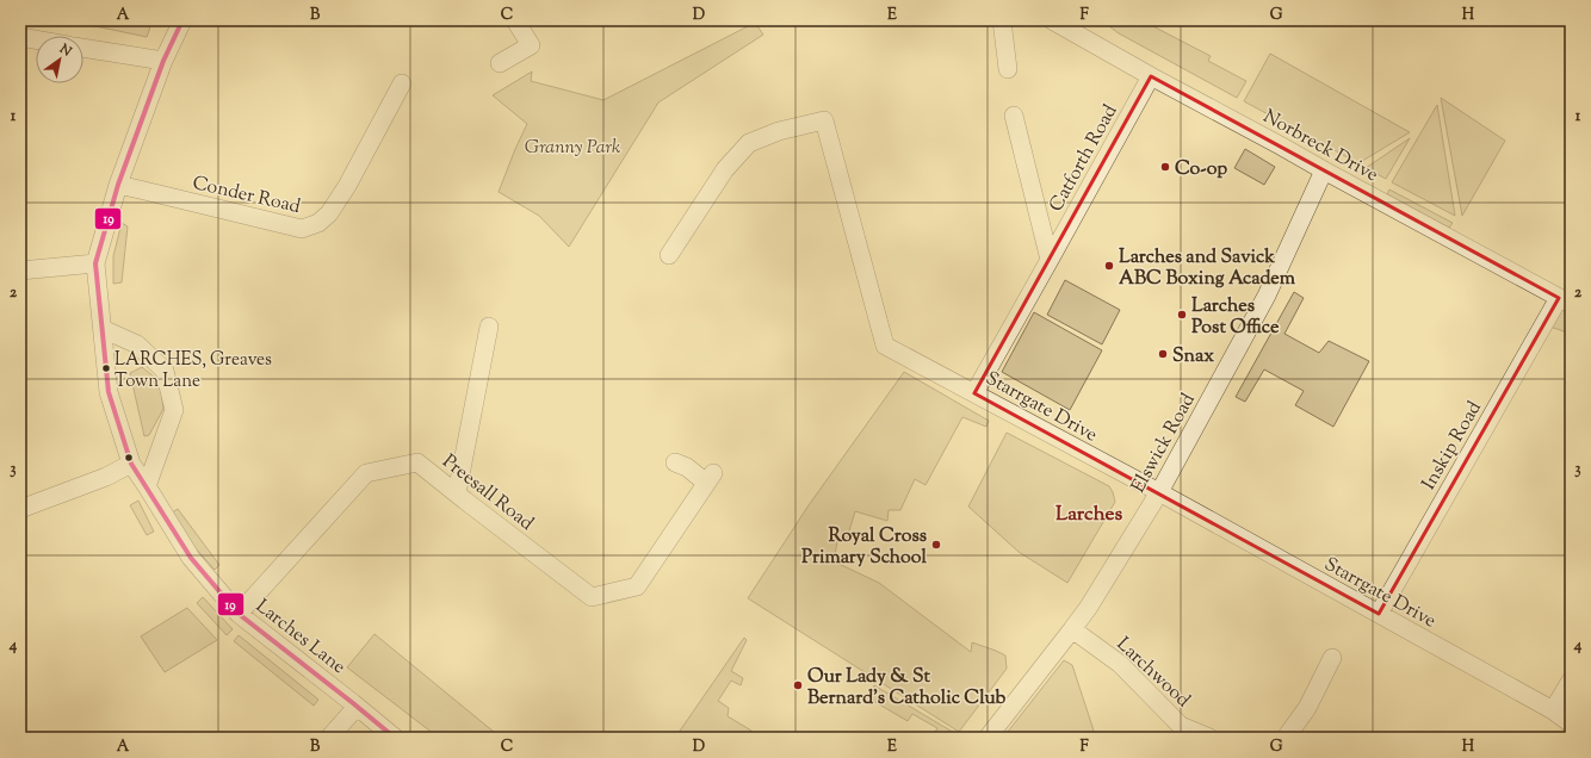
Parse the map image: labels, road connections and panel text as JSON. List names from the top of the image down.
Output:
{
  "streets": {
    "street": [
      "Norbreck Drive",
      "Catforth Road",
      "Conder Road",
      "Starrgate Drive",
      "Elswick Road",
      "Inskip Road",
      "Preesall Road",
      "Larches Lane",
      "Larchwood"
    ]
  },
  "crossings": [
    ["Norbreck Drive", "Catforth Road"],
    ["Norbreck Drive", "Elswick Road"],
    ["Norbreck Drive", "Inskip Road"],
    ["Catforth Road", "Starrgate Drive"],
    ["Starrgate Drive", "Elswick Road"],
    ["Starrgate Drive", "Inskip Road"],
    ["Elswick Road", "Larchwood"],
    ["Preesall Road", "Larches Lane"]
  ],
  "districts": ["Larches"],
  "parks": ["Granny Park"],
  "places": [
    "Co-op",
    "Larches and Savick ABC Boxing Academ",
    "Larches Post Office",
    "Snax",
    "LARCHES, Greaves Town Lane",
    "Royal Cross Primary School",
    "Our Lady & St Bernard's Catholic Club"
  ],
  "lines": ["transit line 19"],
  "north": "top right",
  "grid": {
    "columns": [
      "A",
      "B",
      "C",
      "D",
      "E",
      "F",
      "G",
      "H"
    ],
    "rows": [
      "1",
      "2",
      "3",
      "4"
    ]
  }
}
